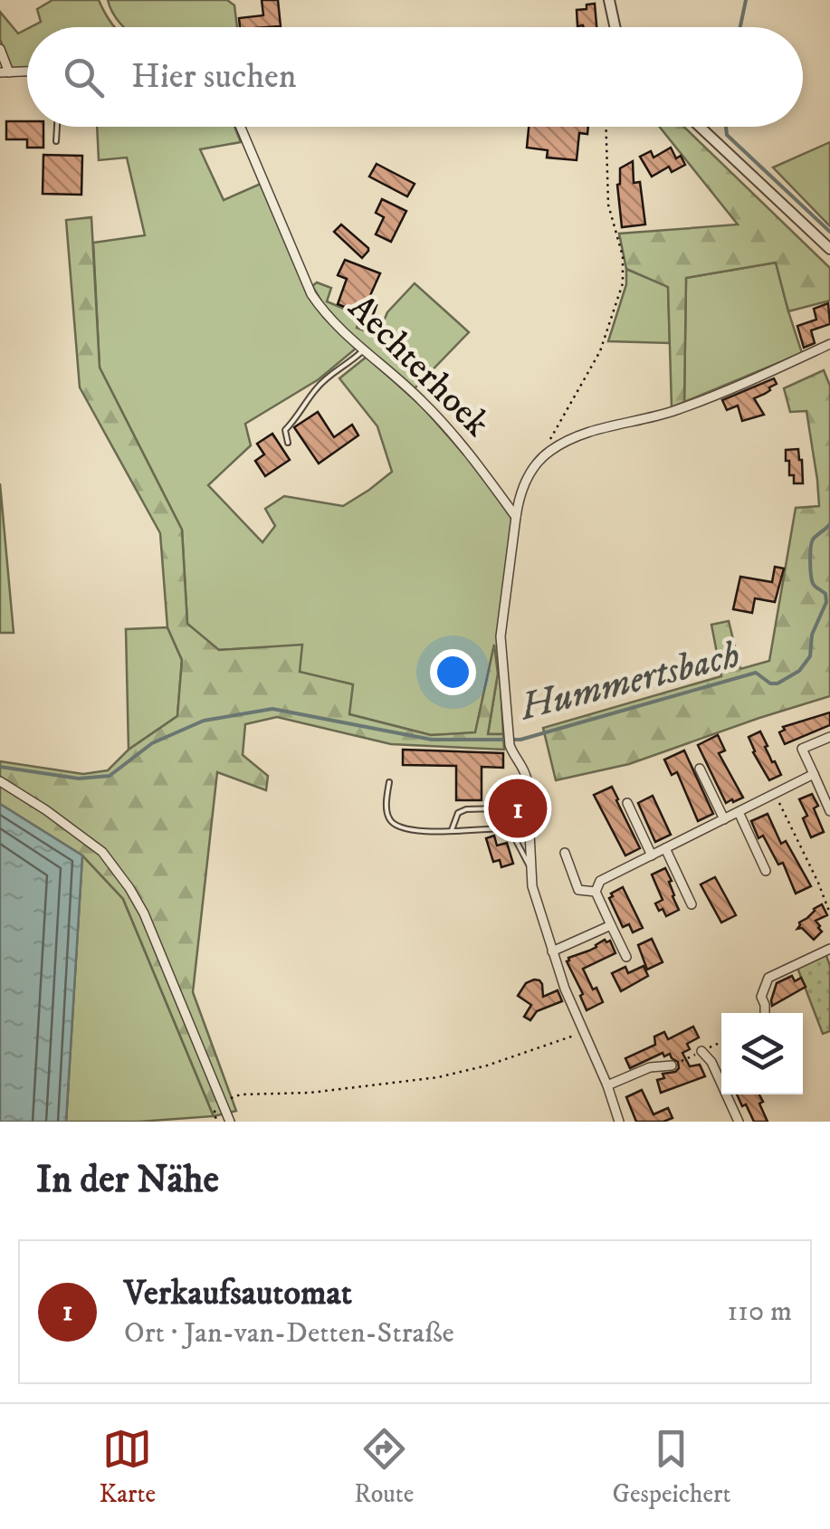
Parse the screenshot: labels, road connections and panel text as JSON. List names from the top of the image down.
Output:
{
  "streets": {
    "street": ["Aechterhoek"]
  },
  "water": ["Hummertsbach"],
  "page": {
    "search": "Hier suchen",
    "pins": "1",
    "heading": "In der Nähe",
    "list": [
      {
        "mark": "1",
        "name": "Verkaufsautomat",
        "note": "Ort · Jan-van-Detten-Straße",
        "value": "110 m"
      }
    ],
    "nav": ["Karte", "Route", "Gespeichert"]
  }
}
